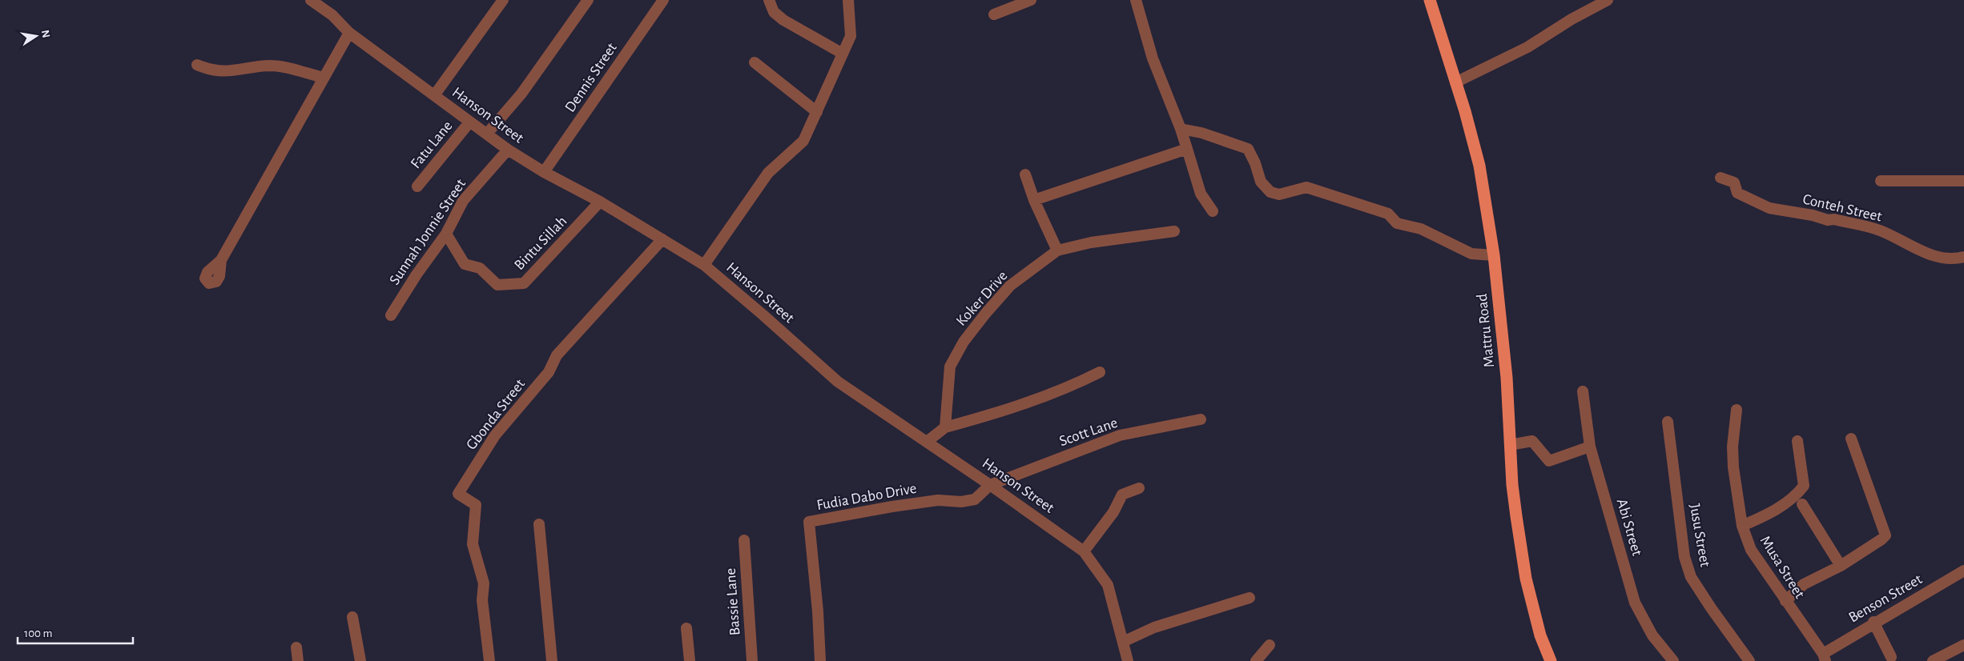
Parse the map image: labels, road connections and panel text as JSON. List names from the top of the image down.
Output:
{
  "streets": {
    "main road": ["Mattru Road"],
    "street": [
      "Dennis Street",
      "Hanson Street",
      "Fatu Lane",
      "Conteh Street",
      "Sunnah Jonnie Street",
      "Bintu Sillah",
      "Koker Drive",
      "Gbonda Street",
      "Scott Lane",
      "Fudia Dabo Drive",
      "Abi Street",
      "Jusu Street",
      "Musa Street",
      "Benson Street",
      "Bassie Lane"
    ]
  },
  "crossings": [
    ["Dennis Street", "Hanson Street"],
    ["Hanson Street", "Fatu Lane"],
    ["Hanson Street", "Sunnah Jonnie Street"],
    ["Hanson Street", "Bintu Sillah"],
    ["Hanson Street", "Gbonda Street"],
    ["Hanson Street", "Scott Lane"],
    ["Hanson Street", "Fudia Dabo Drive"],
    ["Sunnah Jonnie Street", "Bintu Sillah"],
    ["Scott Lane", "Fudia Dabo Drive"],
    ["Musa Street", "Benson Street"]
  ],
  "scale_bar": "100 m",
  "north": "right"
}
